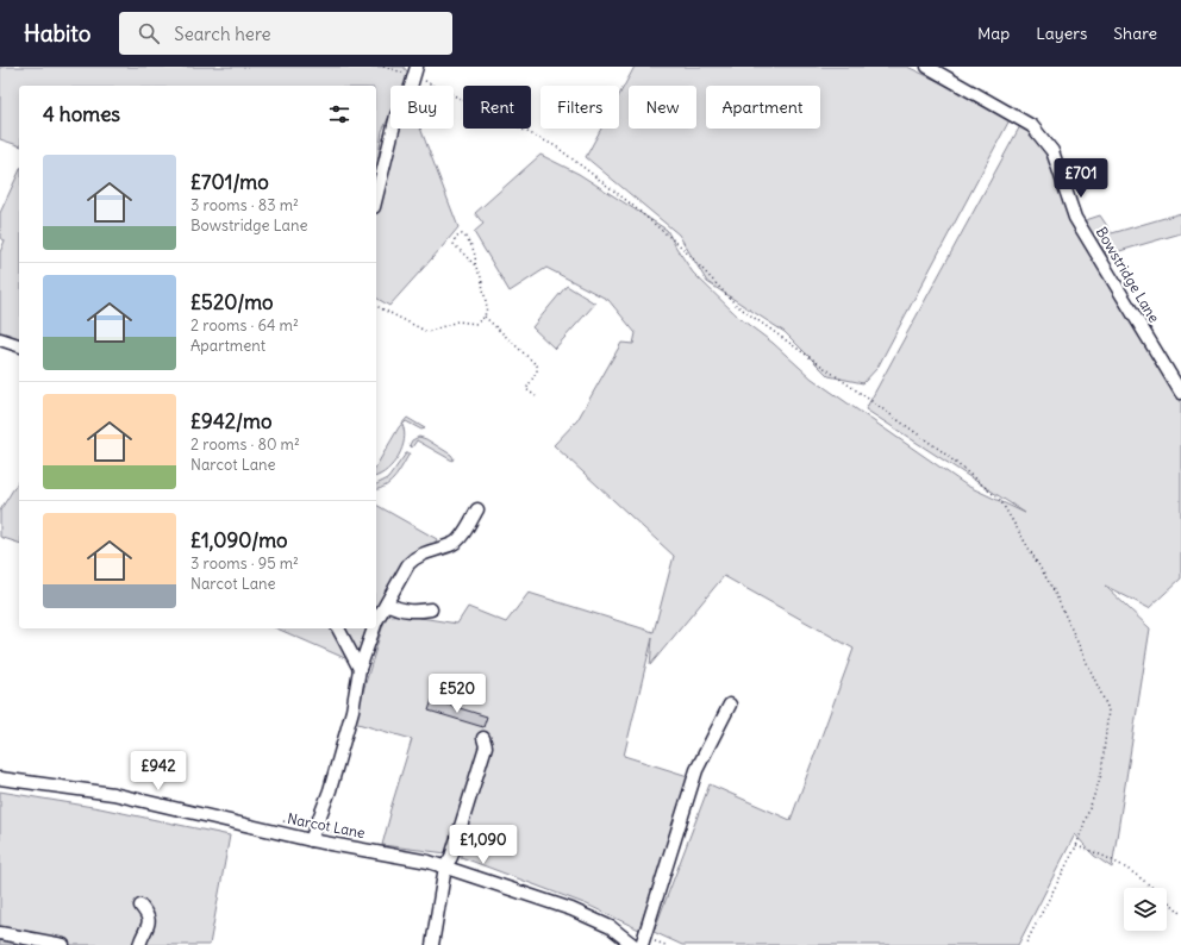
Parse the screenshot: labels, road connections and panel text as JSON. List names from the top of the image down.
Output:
{
  "streets": {
    "street": ["Bowstridge Lane", "Narcot Lane"]
  },
  "page": {
    "header": "Habito",
    "search": "Search here",
    "nav": ["Map", "Layers", "Share"],
    "chip": [
      "Buy",
      "Rent",
      "Filters",
      "New",
      "Apartment"
    ],
    "heading": "4 homes",
    "list": [
      {
        "name": "£701/mo",
        "note": "3 rooms · 83 m² · Bowstridge Lane"
      },
      {
        "name": "£520/mo",
        "note": "2 rooms · 64 m² · Apartment"
      },
      {
        "name": "£942/mo",
        "note": "2 rooms · 80 m² · Narcot Lane"
      },
      {
        "name": "£1,090/mo",
        "note": "3 rooms · 95 m² · Narcot Lane"
      }
    ],
    "price": [
      "£701",
      "£520",
      "£942",
      "£1,090"
    ]
  }
}
